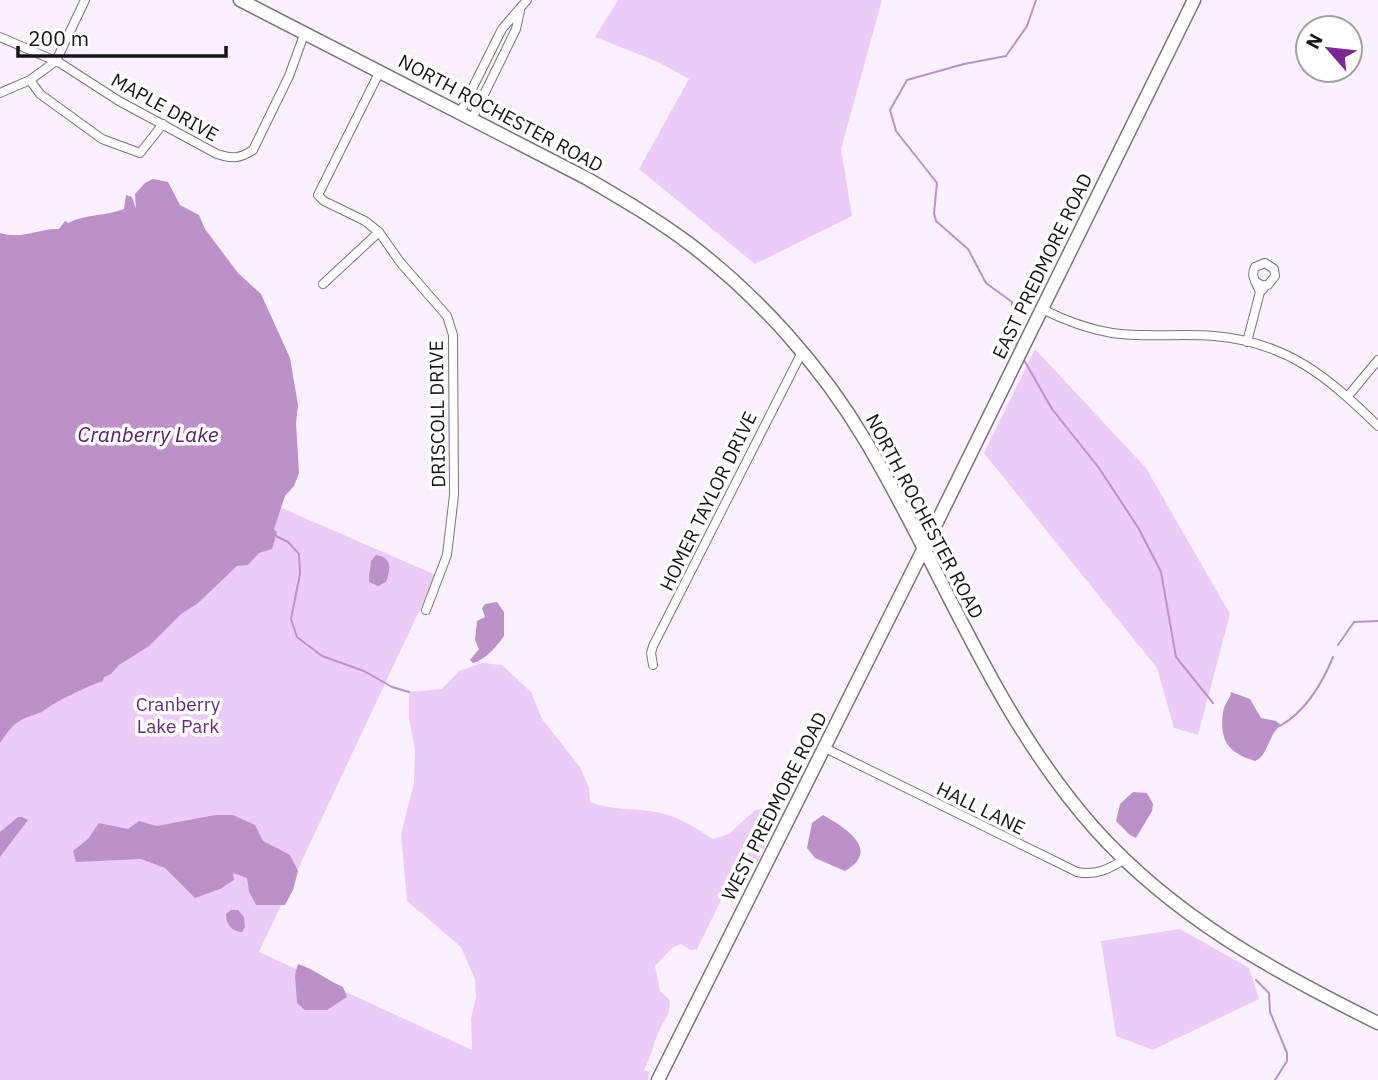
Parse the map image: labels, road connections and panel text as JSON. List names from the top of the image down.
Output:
{
  "streets": {
    "main road": ["NORTH ROCHESTER ROAD", "EAST PREDMORE ROAD", "WEST PREDMORE ROAD"],
    "street": [
      "MAPLE DRIVE",
      "DRISCOLL DRIVE",
      "HOMER TAYLOR DRIVE",
      "HALL LANE"
    ]
  },
  "crossings": [
    ["MAPLE DRIVE", "NORTH ROCHESTER ROAD"],
    ["NORTH ROCHESTER ROAD", "EAST PREDMORE ROAD"],
    ["NORTH ROCHESTER ROAD", "DRISCOLL DRIVE"],
    ["NORTH ROCHESTER ROAD", "HOMER TAYLOR DRIVE"],
    ["NORTH ROCHESTER ROAD", "WEST PREDMORE ROAD"],
    ["NORTH ROCHESTER ROAD", "HALL LANE"],
    ["EAST PREDMORE ROAD", "WEST PREDMORE ROAD"],
    ["WEST PREDMORE ROAD", "HALL LANE"]
  ],
  "water": ["Cranberry Lake"],
  "parks": ["Cranberry Lake Park"],
  "scale_bar": "200 m",
  "north": "top left"
}
